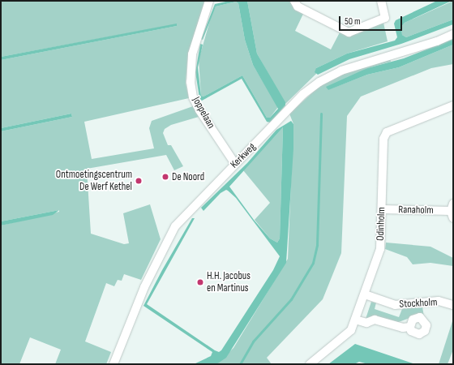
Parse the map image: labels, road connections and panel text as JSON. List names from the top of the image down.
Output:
{
  "streets": {
    "street": [
      "Joppelaan",
      "Kerkweg",
      "Ranaholm",
      "Odinholm",
      "Stockholm"
    ]
  },
  "crossings": [
    ["Joppelaan", "Kerkweg"],
    ["Ranaholm", "Odinholm"],
    ["Odinholm", "Stockholm"]
  ],
  "places": ["De Noord", "Ontmoetingscentrum De Werf Kethel", "H.H. Jacobus en Martinus"],
  "scale_bar": "50 m"
}
